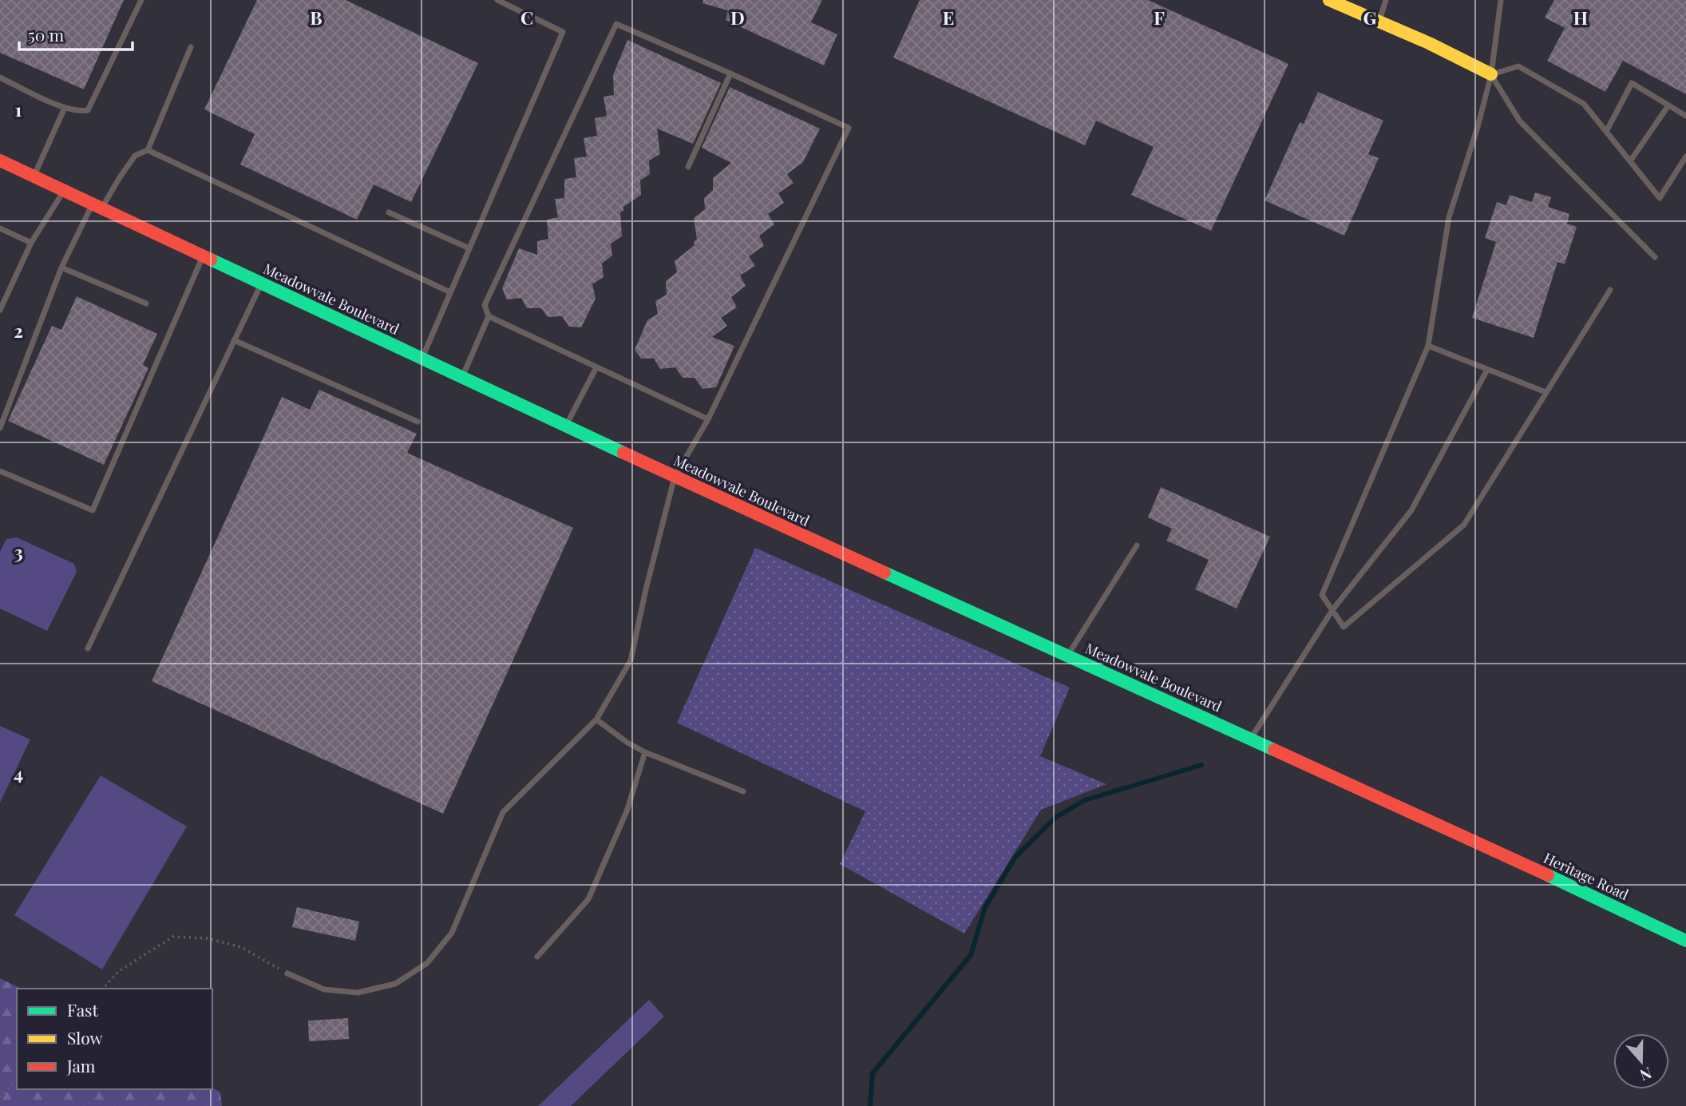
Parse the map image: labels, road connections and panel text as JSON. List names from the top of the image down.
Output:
{
  "streets": {
    "main road": ["Meadowvale Boulevard", "Heritage Road"]
  },
  "crossings": [
    ["Meadowvale Boulevard", "Heritage Road"]
  ],
  "legend": ["Fast", "Slow", "Jam"],
  "scale_bar": "50 m",
  "north": "bottom",
  "grid": {
    "columns": [
      "B",
      "C",
      "D",
      "E",
      "F",
      "G",
      "H"
    ],
    "rows": [
      "1",
      "2",
      "3",
      "4"
    ]
  }
}
